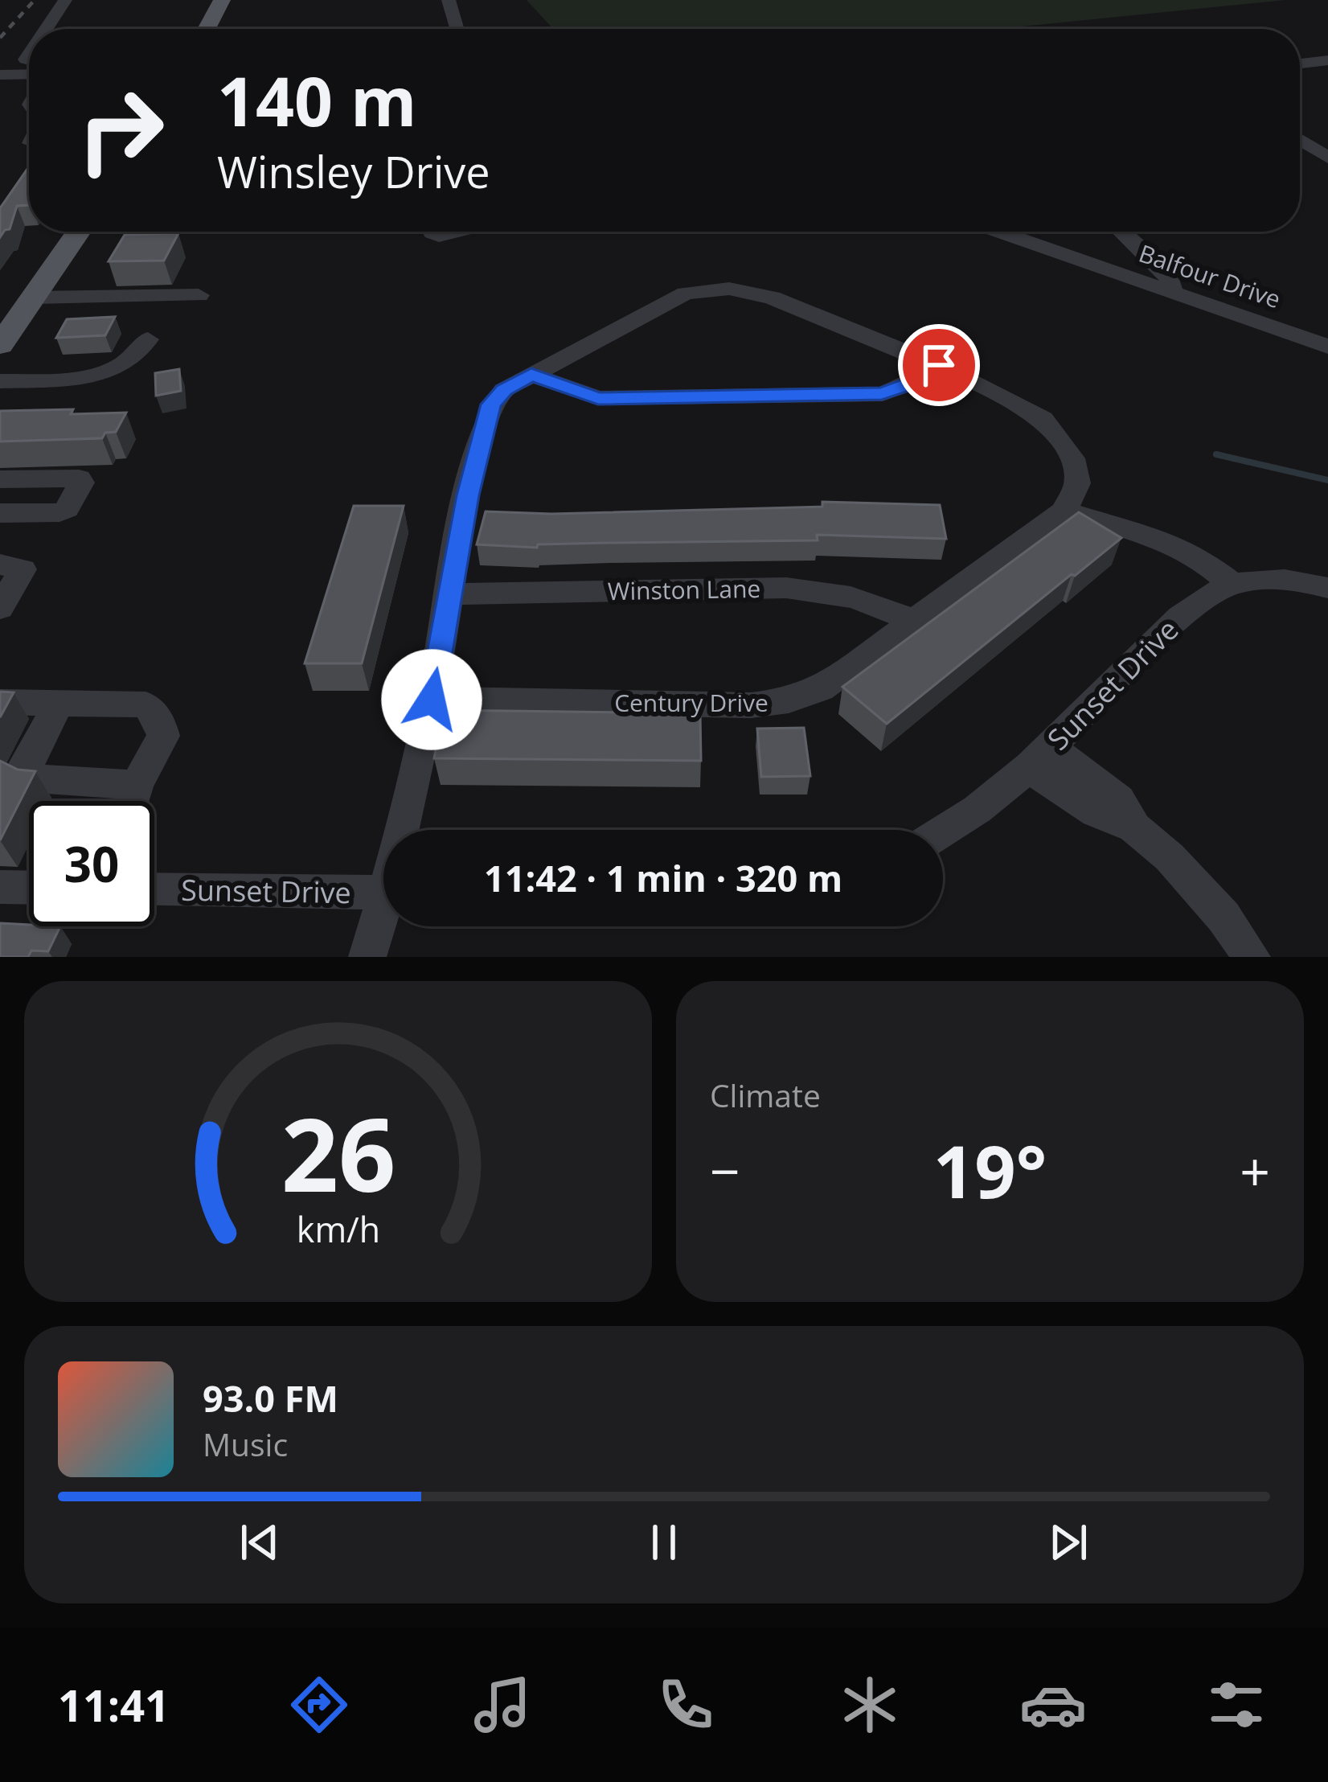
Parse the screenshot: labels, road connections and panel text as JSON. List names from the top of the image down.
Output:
{
  "streets": {
    "street": [
      "Balfour Drive",
      "Winston Lane",
      "Sunset Drive",
      "Century Drive"
    ]
  },
  "crossings": [
    ["Winston Lane", "Century Drive"]
  ],
  "page": {
    "turn": ["140 m", "Winsley Drive"],
    "limit": "30",
    "trip": "11:42 · 1 min · 320 m",
    "tile": "Climate",
    "heat": ["−", "19°", "+"],
    "song": ["93.0 FM", "Music"],
    "tabs": "11:41",
    "gauge": ["26", "km/h"]
  }
}
